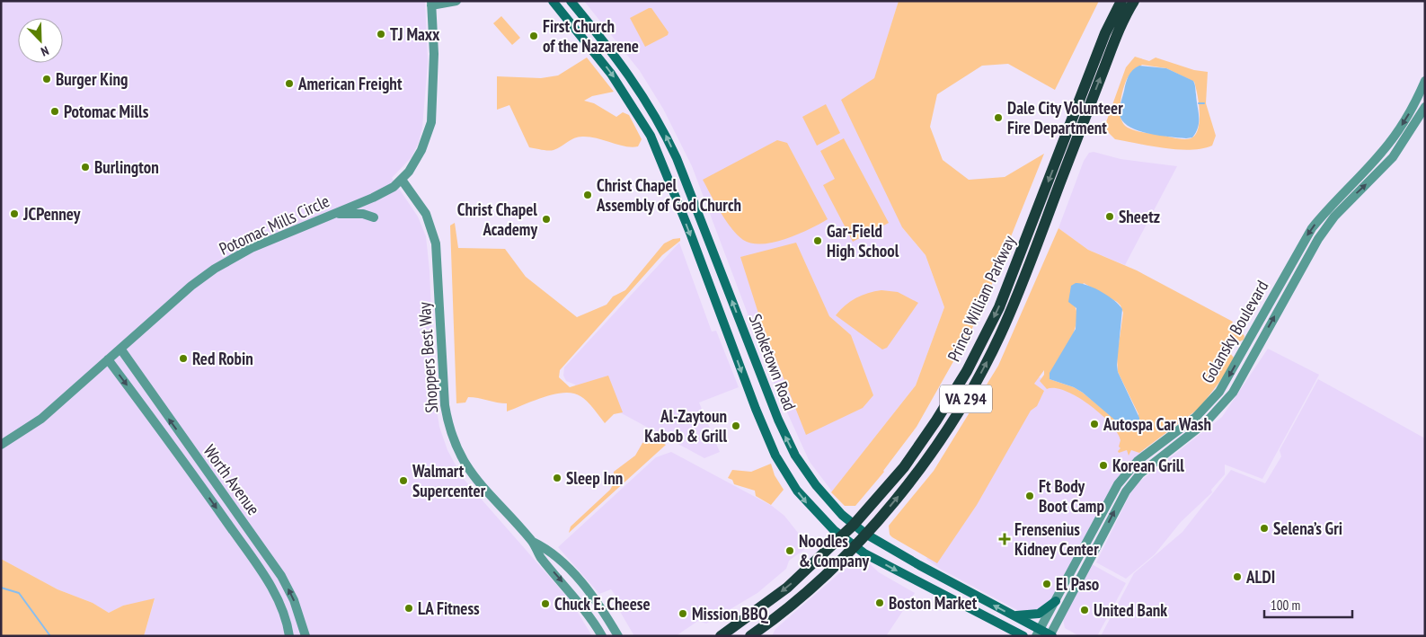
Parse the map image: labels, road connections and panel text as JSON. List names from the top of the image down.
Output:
{
  "streets": {
    "highway": ["Prince William Parkway", "VA 294"],
    "main road": ["Smoketown Road"],
    "street": [
      "Potomac Mills Circle",
      "Golansky Boulevard",
      "Shoppers Best Way",
      "Worth Avenue"
    ]
  },
  "crossings": [
    ["Potomac Mills Circle", "Shoppers Best Way"],
    ["Potomac Mills Circle", "Worth Avenue"],
    ["Prince William Parkway", "Smoketown Road"],
    ["Golansky Boulevard", "Smoketown Road"]
  ],
  "places": {
    "other": [
      "TJ Maxx",
      "First Church of the Nazarene",
      "Burger King",
      "American Freight",
      "Potomac Mills",
      "Dale City Volunteer Fire Department",
      "Burlington",
      "Christ Chapel Assembly of God Church",
      "JCPenney",
      "Sheetz",
      "Christ Chapel Academy",
      "Gar-Field High School",
      "Red Robin",
      "Autospa Car Wash",
      "Al-Zaytoun Kabob & Grill",
      "Korean Grill",
      "Sleep Inn",
      "Walmart Supercenter",
      "Ft Body Boot Camp",
      "Selena’s Gri",
      "Noodles & Company",
      "ALDI",
      "El Paso",
      "Boston Market",
      "Chuck E. Cheese",
      "LA Fitness",
      "United Bank",
      "Mission BBQ"
    ],
    "health": ["Frensenius Kidney Center"]
  },
  "scale_bar": "100 m",
  "north": "bottom right"
}
